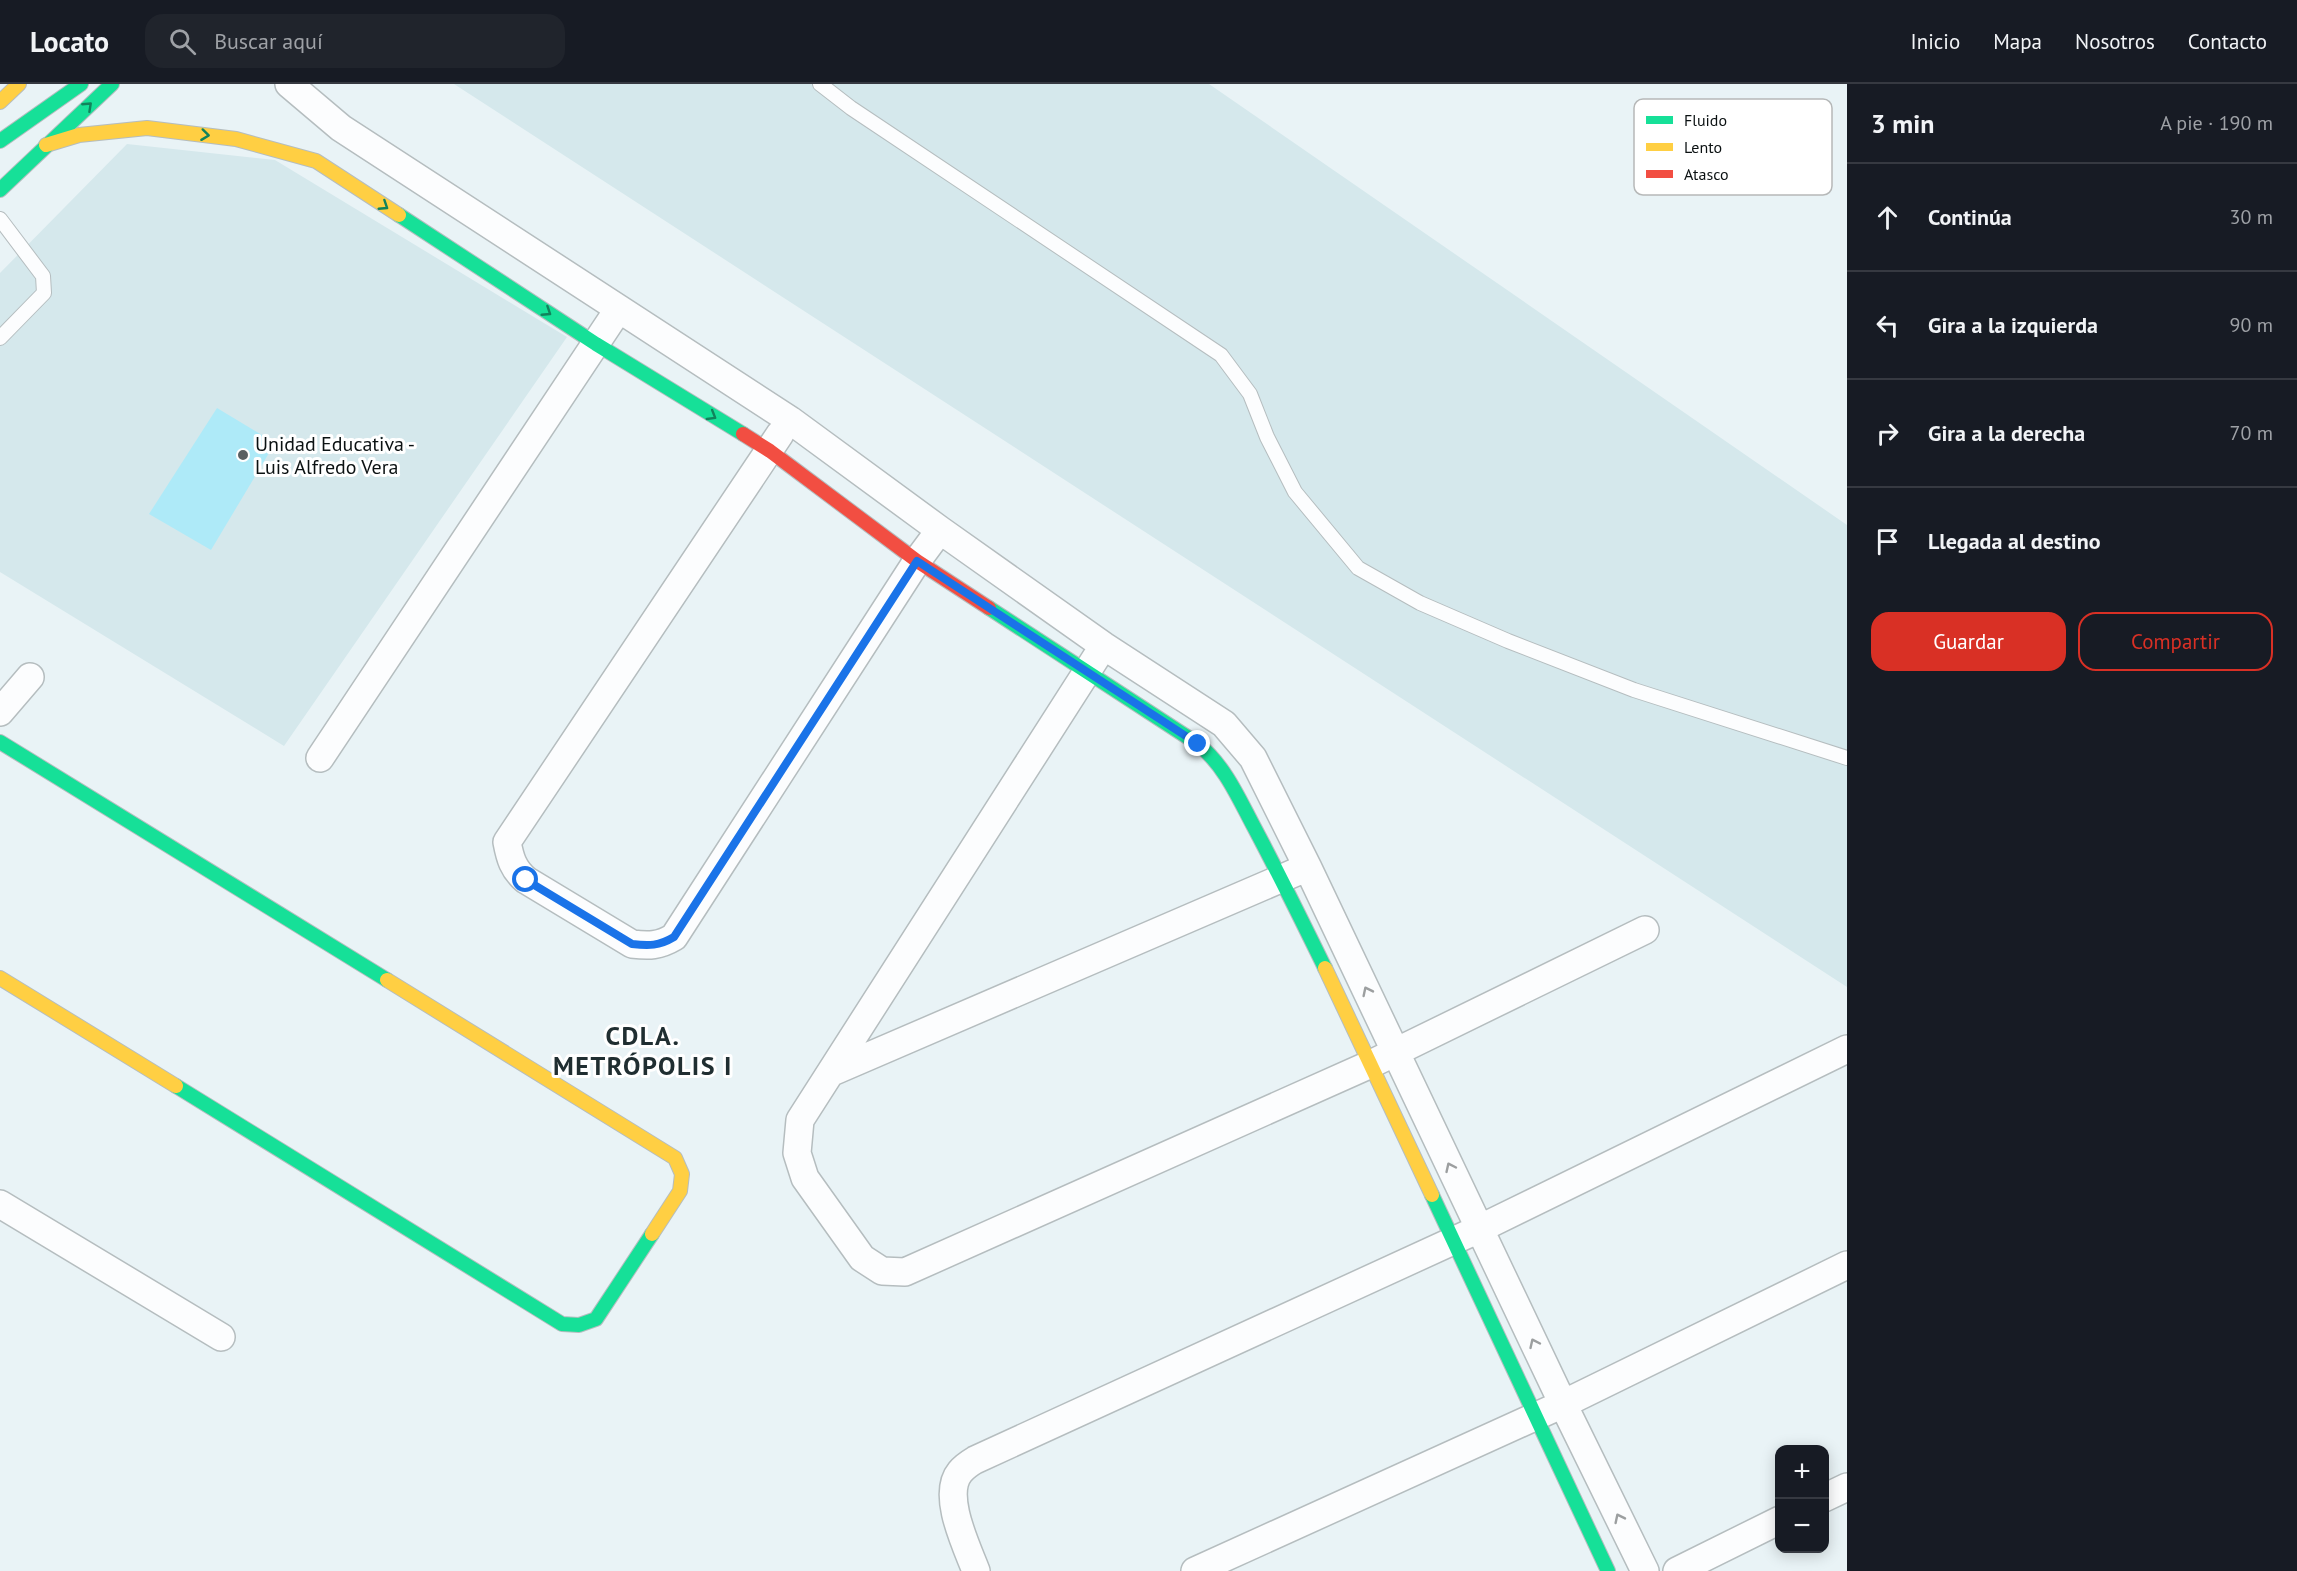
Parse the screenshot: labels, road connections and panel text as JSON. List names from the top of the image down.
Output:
{
  "districts": ["CDLA. METRÓPOLIS I"],
  "places": ["Unidad Educativa - Luis Alfredo Vera"],
  "legend": ["Fluido", "Lento", "Atasco"],
  "page": {
    "header": "Locato",
    "search": "Buscar aquí",
    "nav": [
      "Inicio",
      "Mapa",
      "Nosotros",
      "Contacto"
    ],
    "heading": ["3 min", "A pie · 190 m"],
    "list": [
      ["Continúa", "30 m"],
      ["Gira a la izquierda", "90 m"],
      ["Gira a la derecha", "70 m"],
      "Llegada al destino"
    ],
    "buttons": ["Guardar", "Compartir"],
    "map_buttons": ["+", "−"]
  }
}
